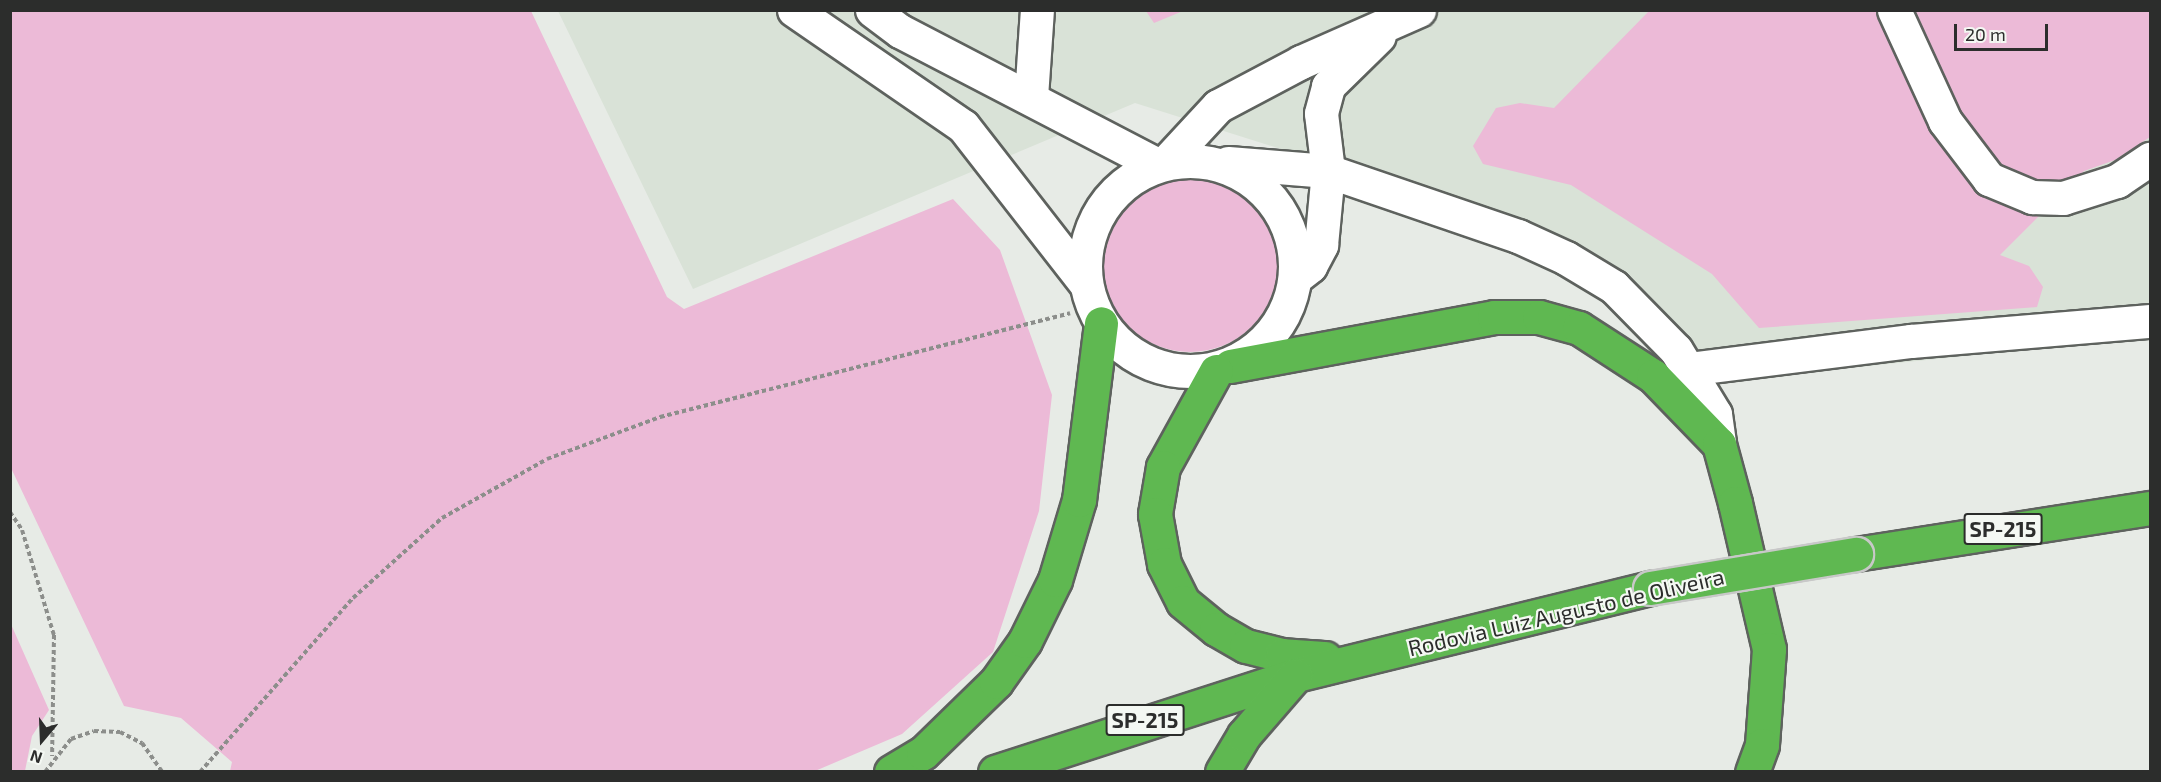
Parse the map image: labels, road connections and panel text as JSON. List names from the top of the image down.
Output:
{
  "streets": {
    "highway": ["SP-215", "Rodovia Luiz Augusto de Oliveira"]
  },
  "scale_bar": "20 m",
  "north": "bottom"
}
